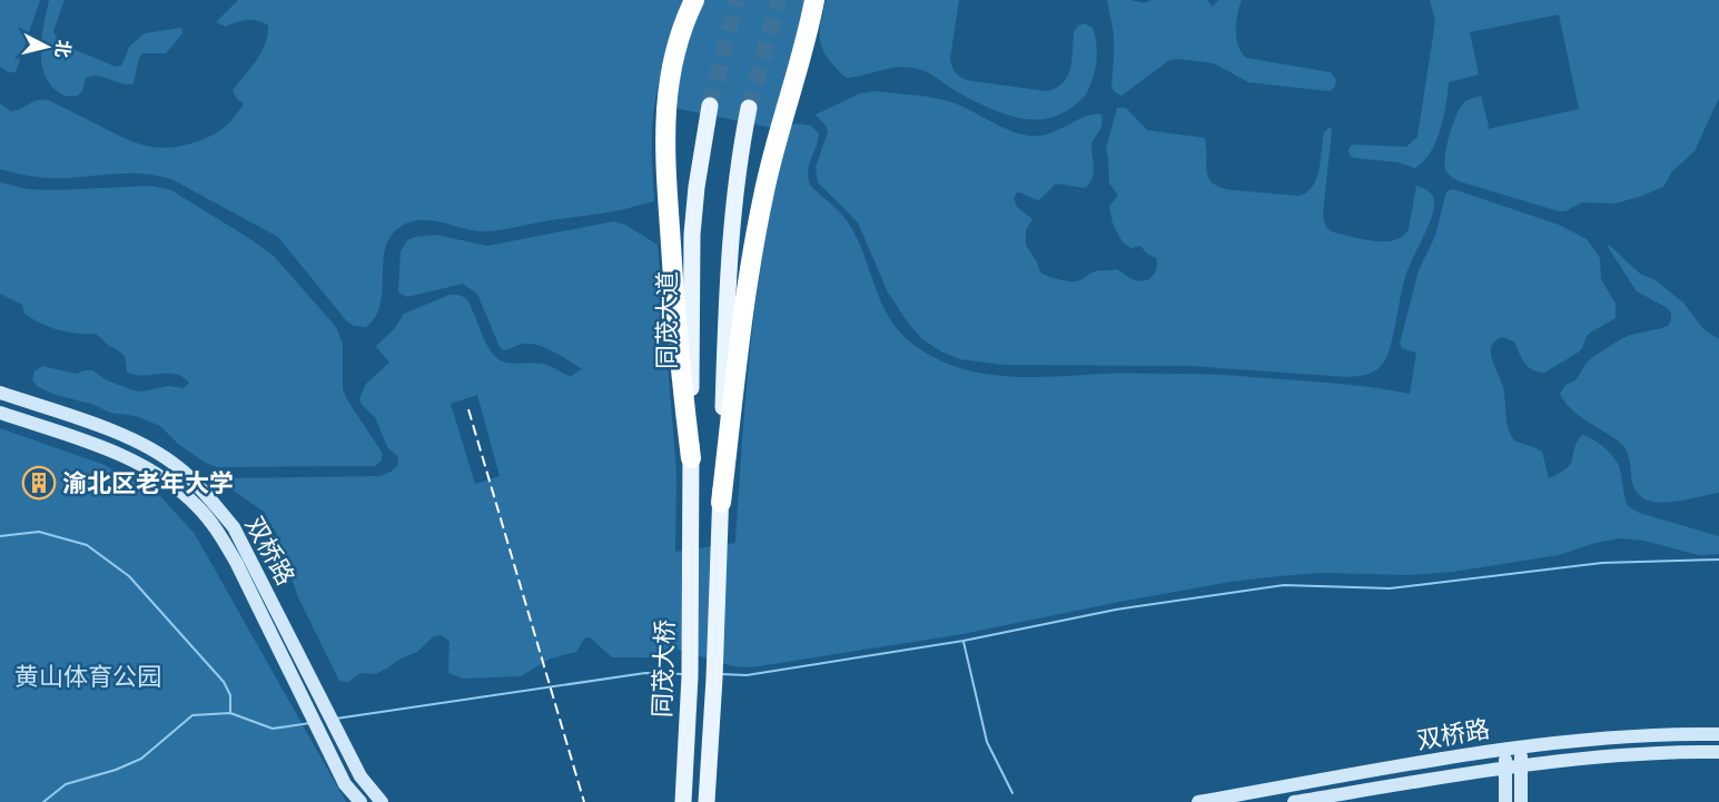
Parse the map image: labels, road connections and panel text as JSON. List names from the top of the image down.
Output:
{
  "streets": {
    "main road": ["同茂大道", "双桥路", "同茂大桥"]
  },
  "crossings": [
    ["同茂大道", "同茂大桥"]
  ],
  "parks": ["黄山体育公园"],
  "places": {
    "building": ["渝北区老年大学"]
  },
  "north": "right"
}
